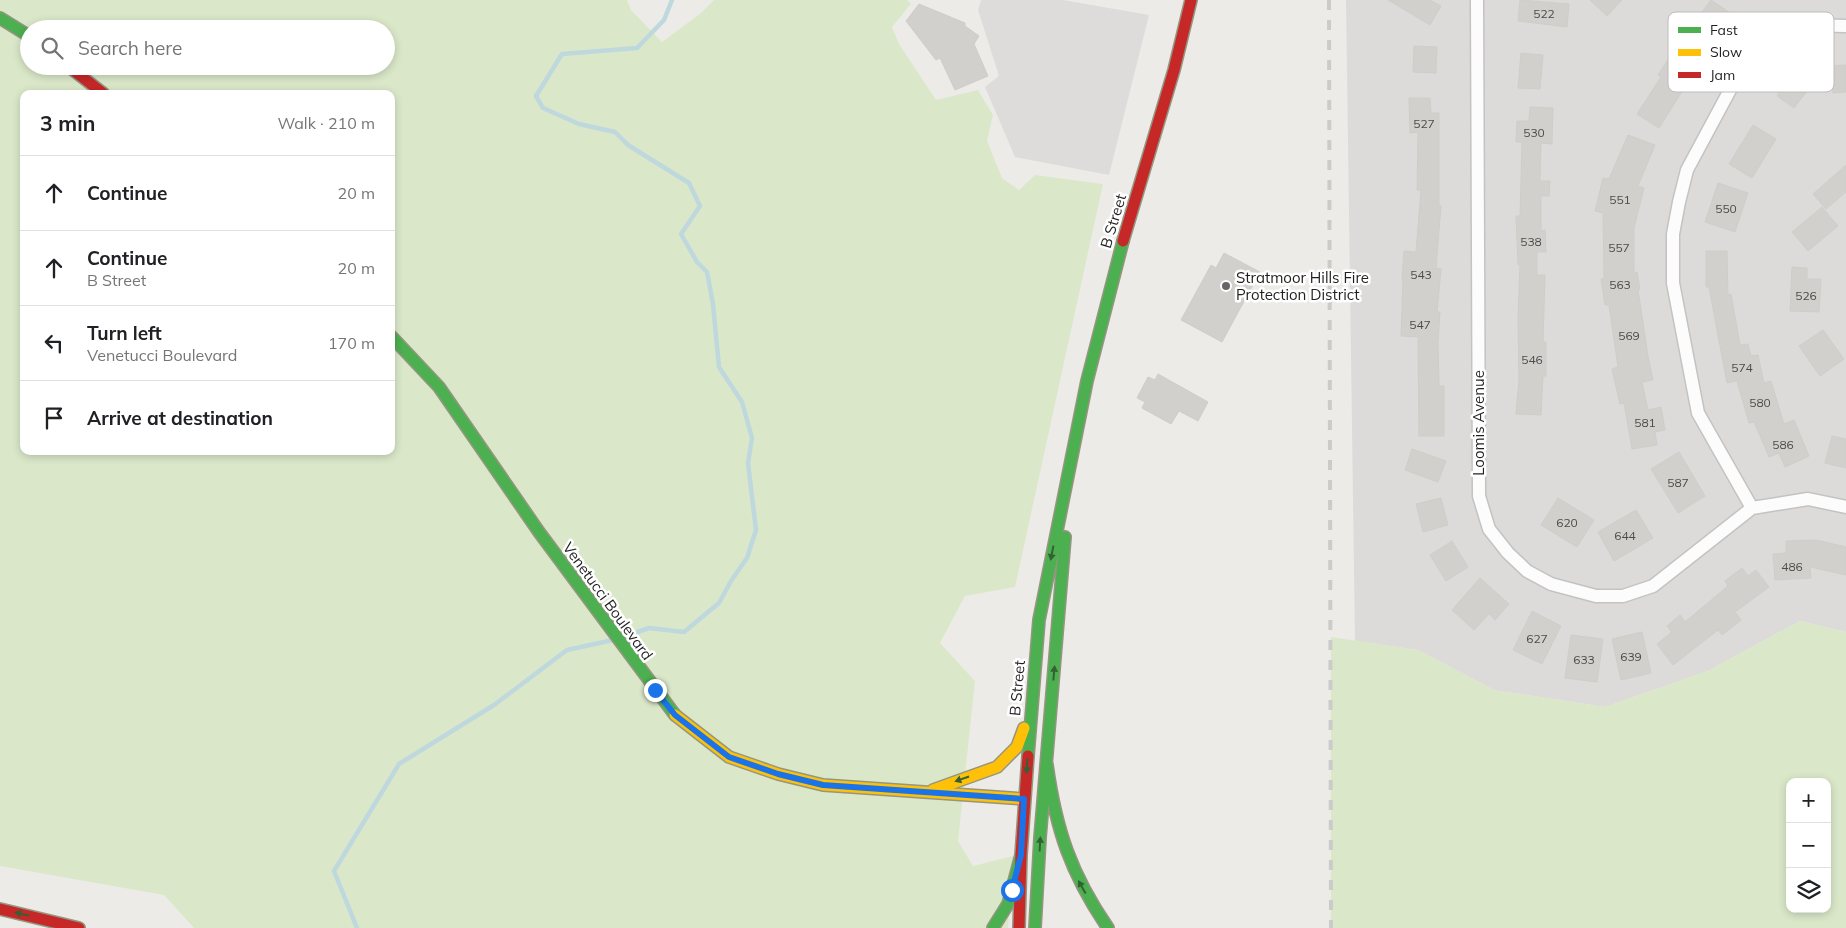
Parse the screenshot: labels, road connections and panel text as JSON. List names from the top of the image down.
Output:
{
  "streets": {
    "main road": ["B Street", "Venetucci Boulevard"],
    "street": ["Loomis Avenue"]
  },
  "crossings": [
    ["B Street", "Venetucci Boulevard"]
  ],
  "places": ["Stratmoor Hills Fire Protection District"],
  "house_numbers": [
    "522",
    "527",
    "530",
    "551",
    "550",
    "538",
    "557",
    "543",
    "563",
    "526",
    "547",
    "569",
    "546",
    "574",
    "580",
    "581",
    "586",
    "587",
    "620",
    "644",
    "486",
    "627",
    "639",
    "633"
  ],
  "legend": ["Fast", "Slow", "Jam"],
  "page": {
    "search": "Search here",
    "heading": ["3 min", "Walk · 210 m"],
    "list": [
      ["Continue", "20 m"],
      ["Continue", "B Street", "20 m"],
      ["Turn left", "Venetucci Boulevard", "170 m"],
      "Arrive at destination"
    ],
    "map_buttons": ["+", "−"]
  }
}
